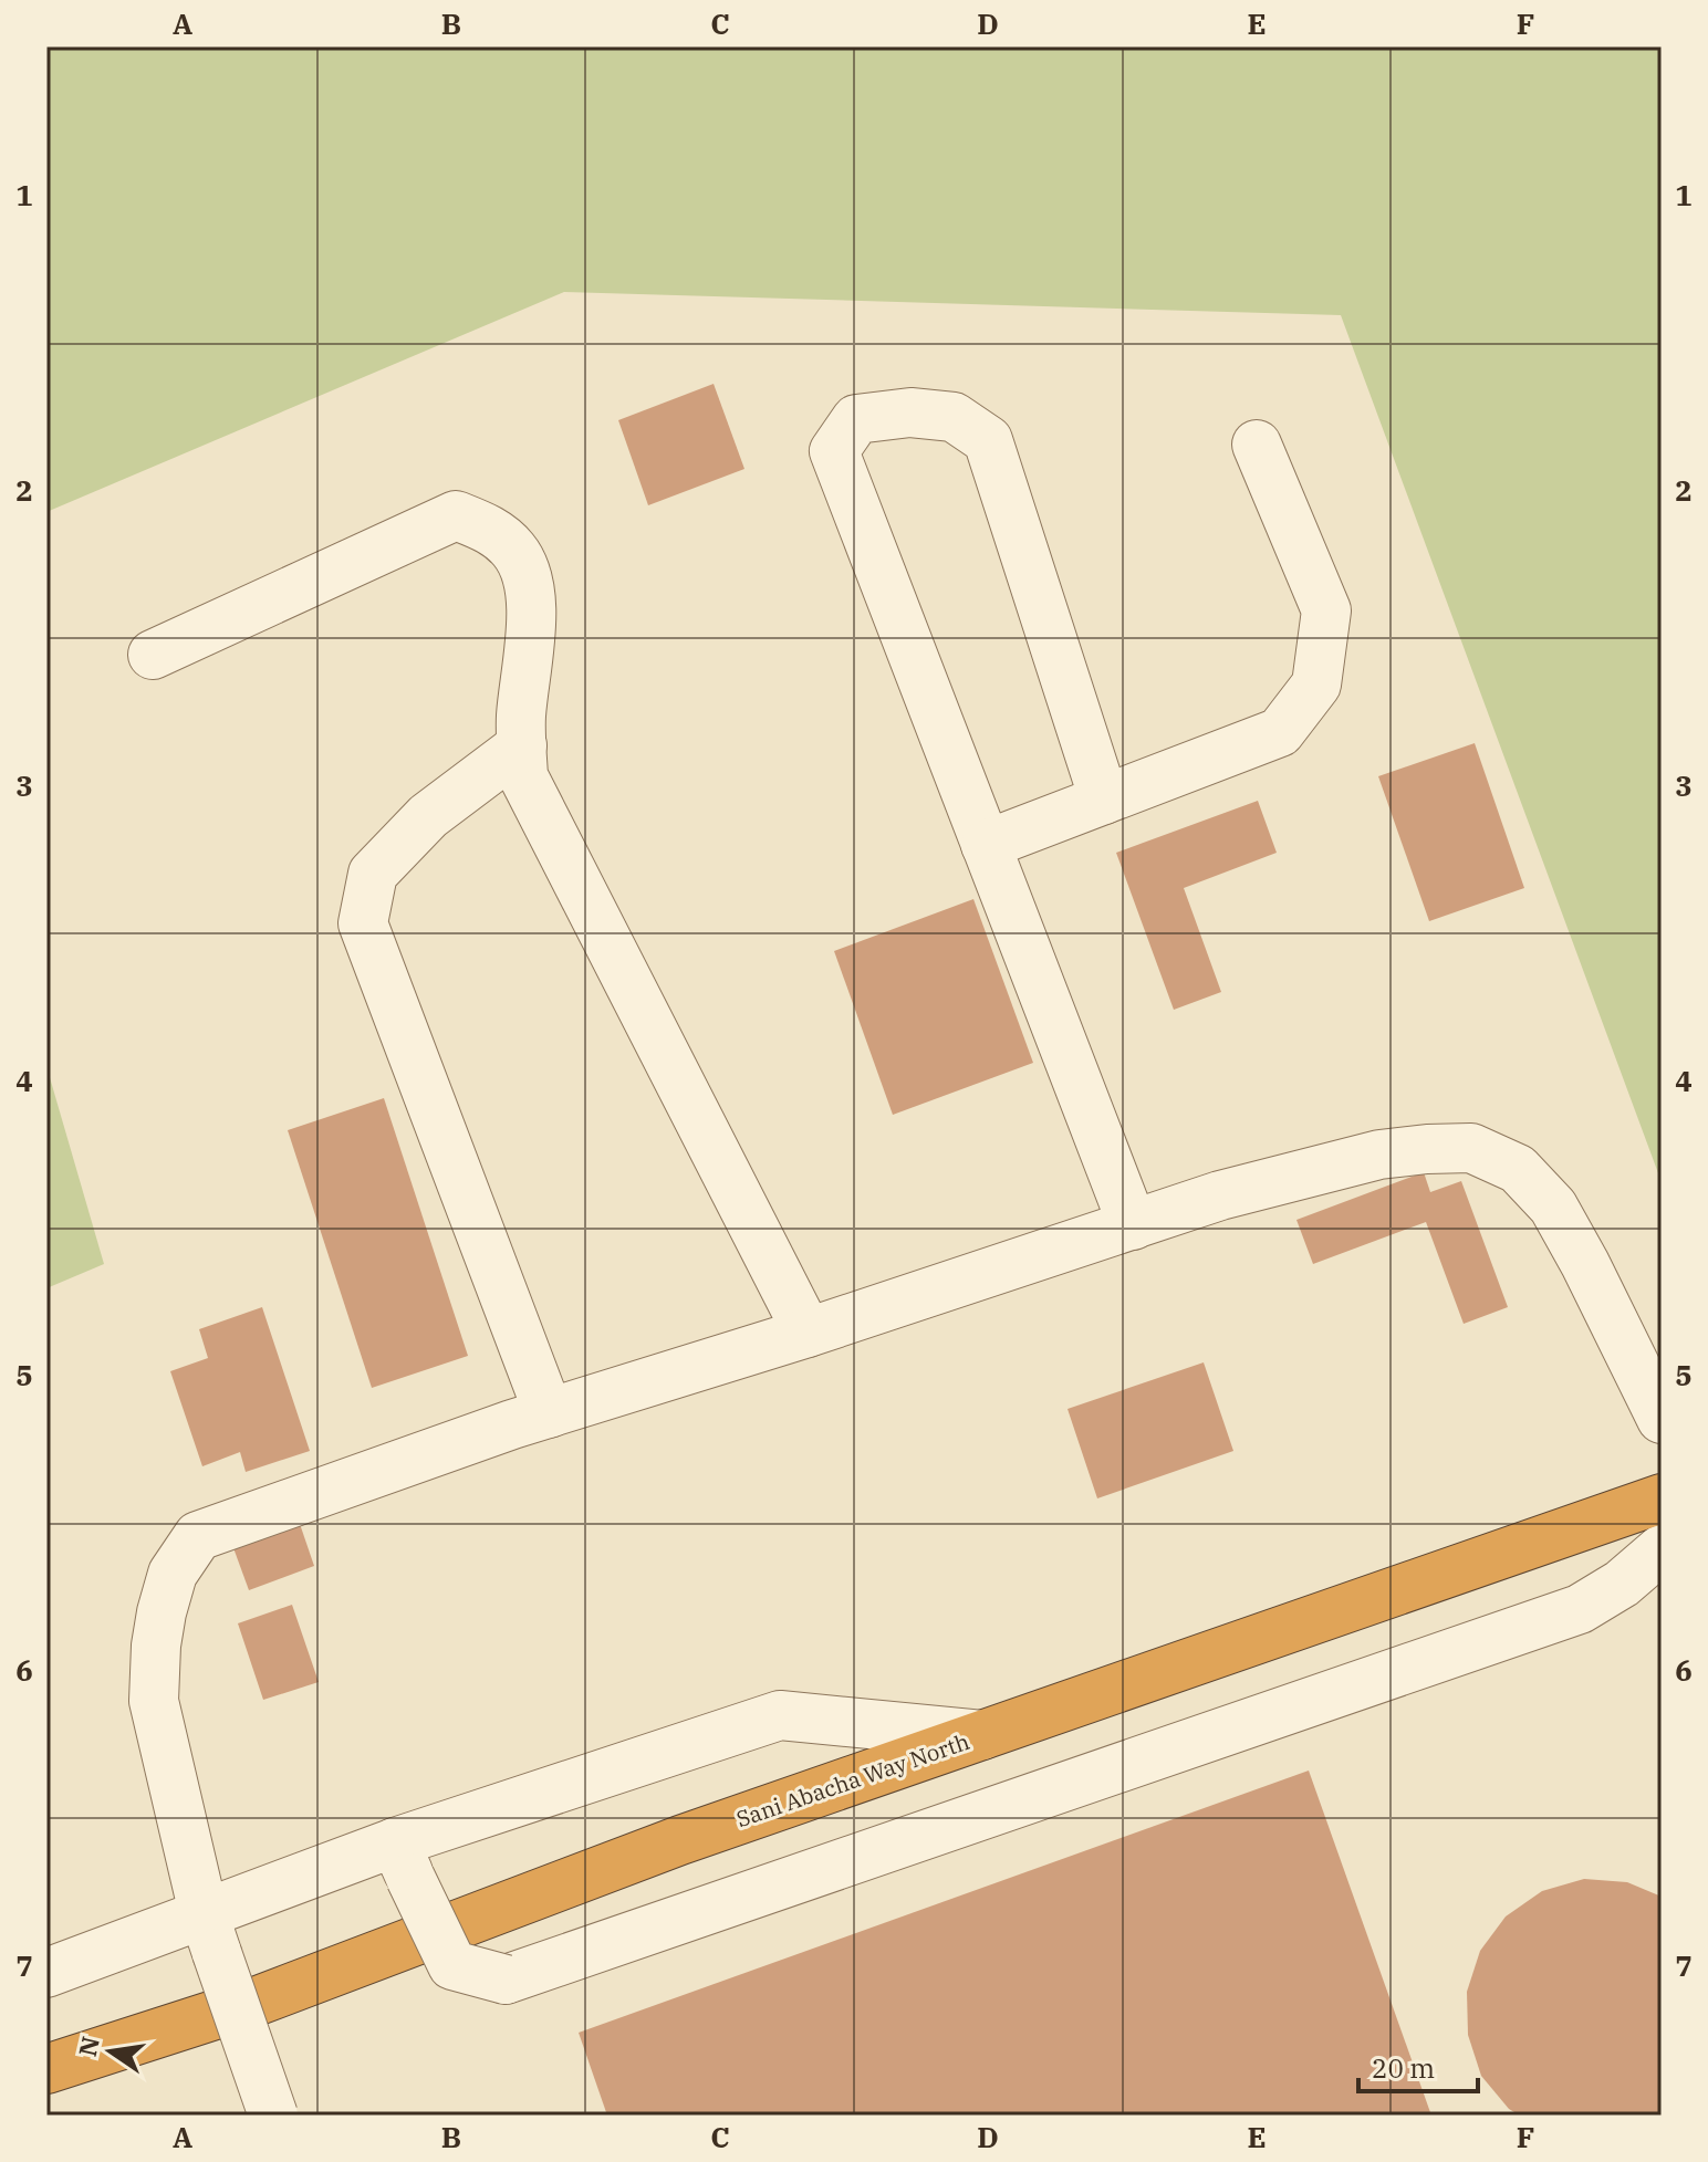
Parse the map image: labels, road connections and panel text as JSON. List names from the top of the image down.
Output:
{
  "streets": {
    "highway": ["Sani Abacha Way North"]
  },
  "scale_bar": "20 m",
  "north": "left",
  "grid": {
    "columns": [
      "A",
      "B",
      "C",
      "D",
      "E",
      "F"
    ],
    "rows": [
      "1",
      "2",
      "3",
      "4",
      "5",
      "6",
      "7"
    ]
  }
}
